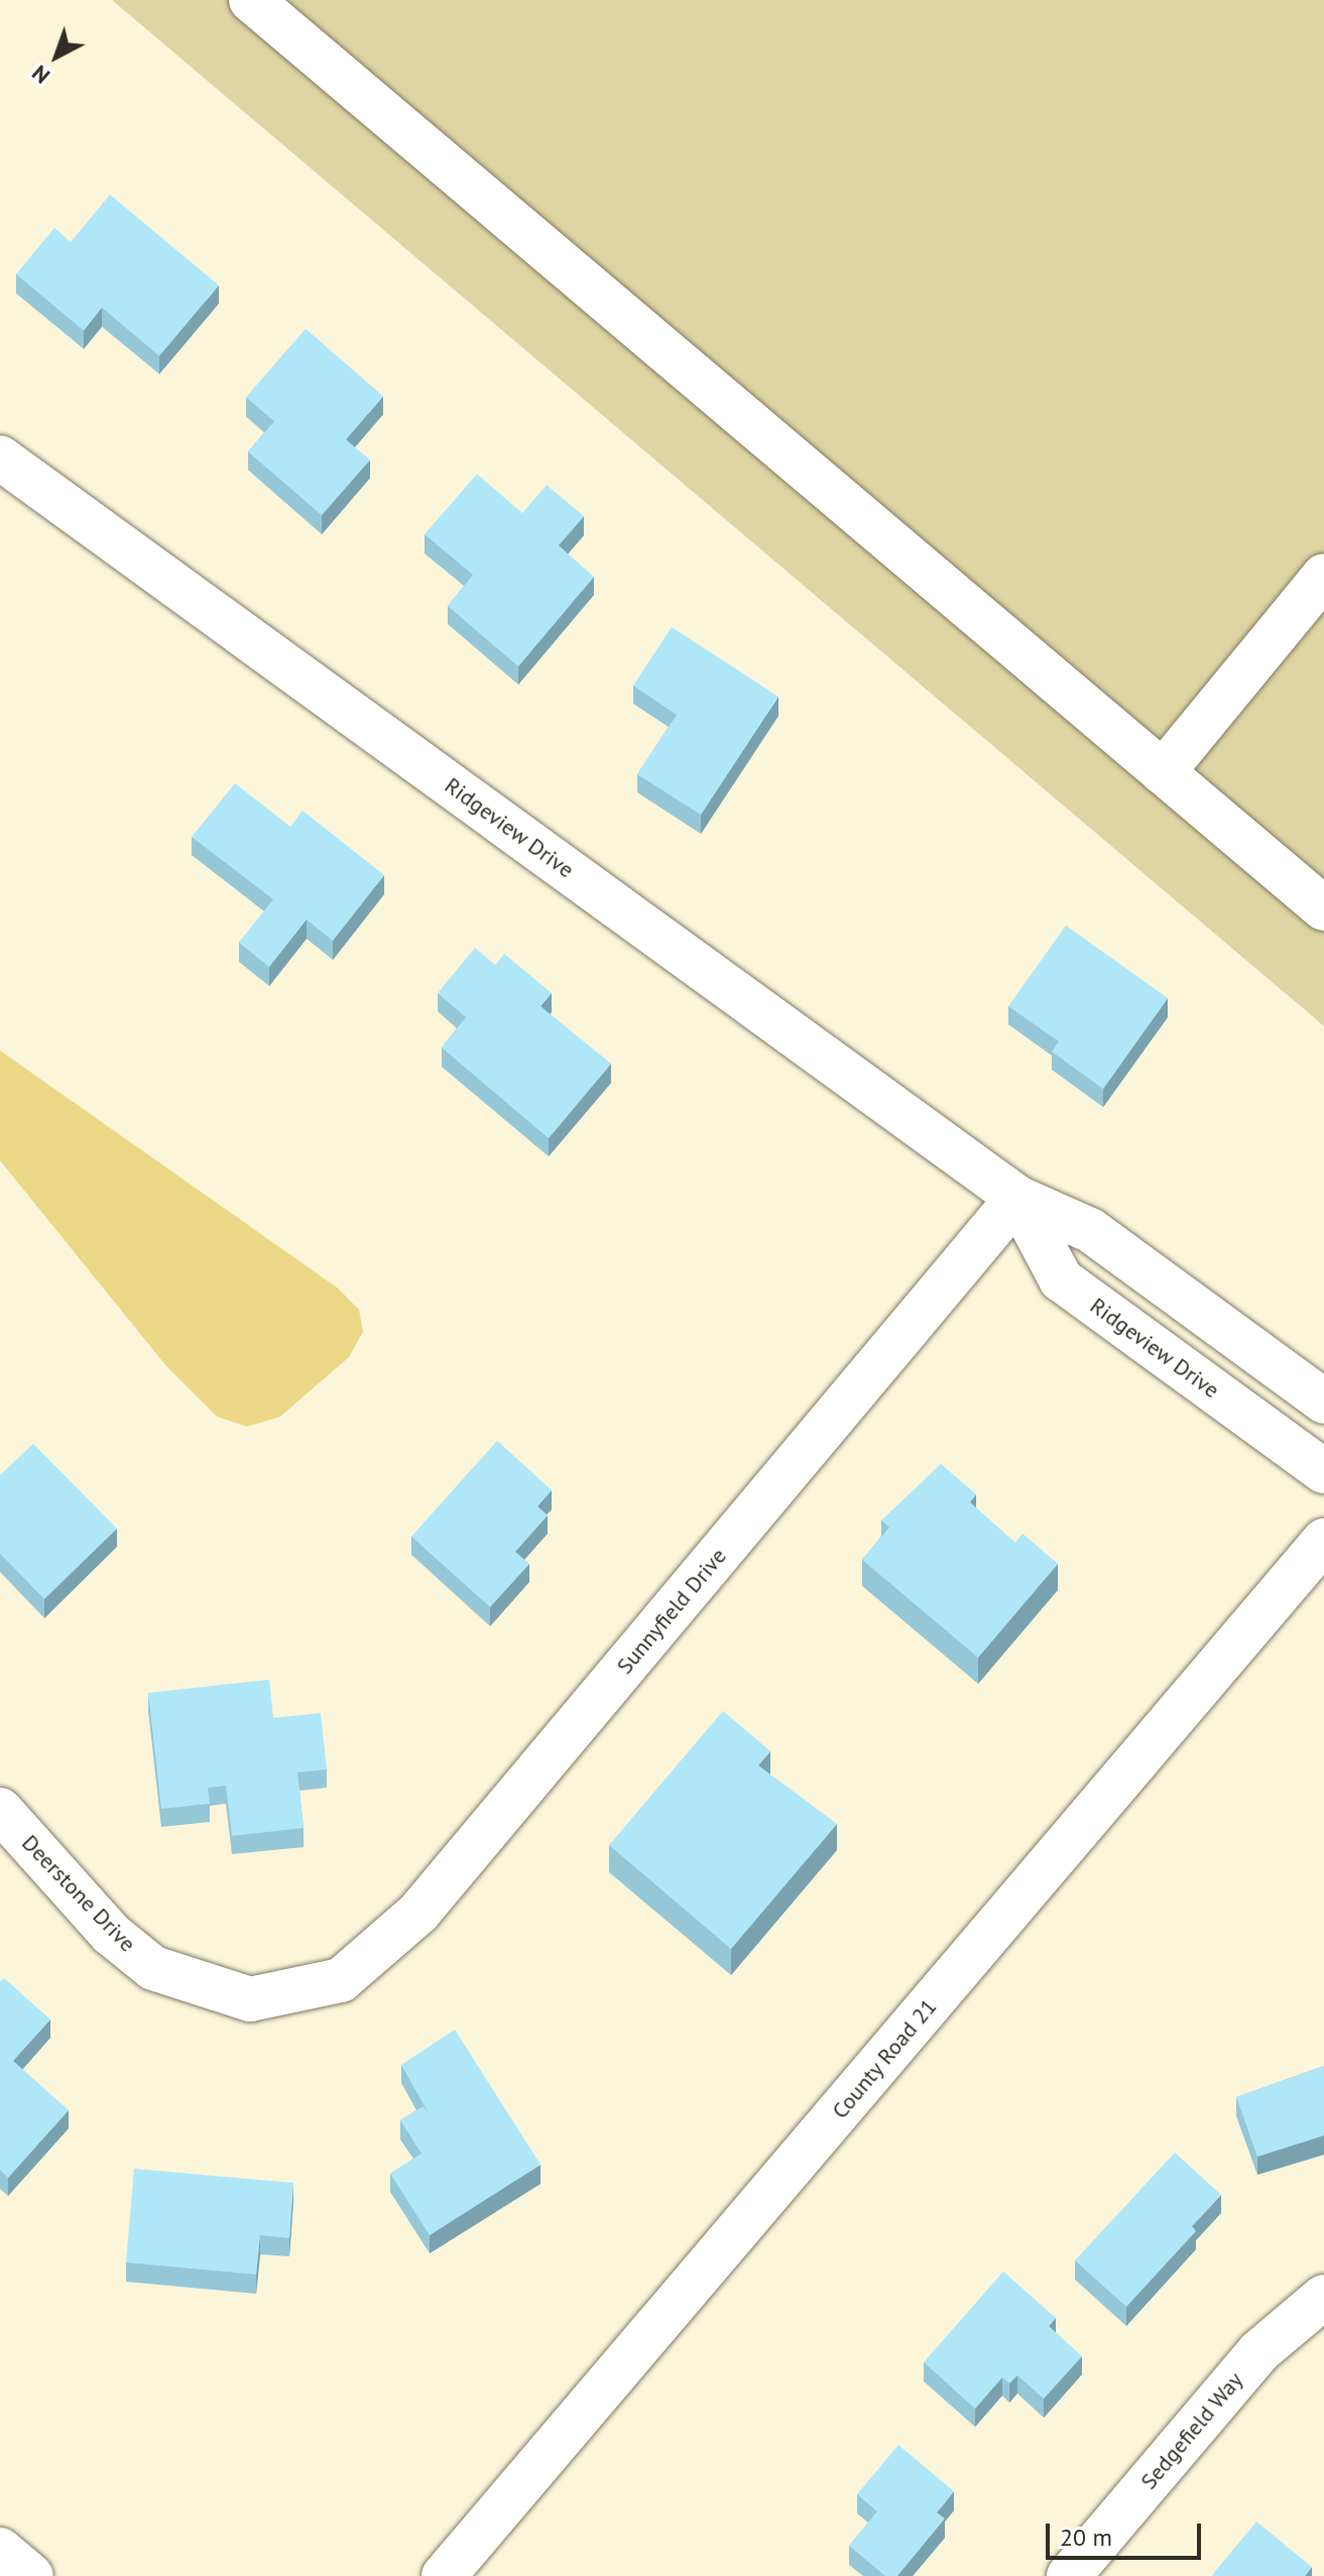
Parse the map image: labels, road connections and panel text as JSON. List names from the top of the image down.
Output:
{
  "streets": {
    "street": [
      "Ridgeview Drive",
      "Sunnyfield Drive",
      "Deerstone Drive",
      "County Road 21",
      "Sedgefield Way"
    ]
  },
  "crossings": [
    ["Ridgeview Drive", "Sunnyfield Drive"],
    ["Sunnyfield Drive", "Deerstone Drive"]
  ],
  "scale_bar": "20 m",
  "north": "bottom left"
}
